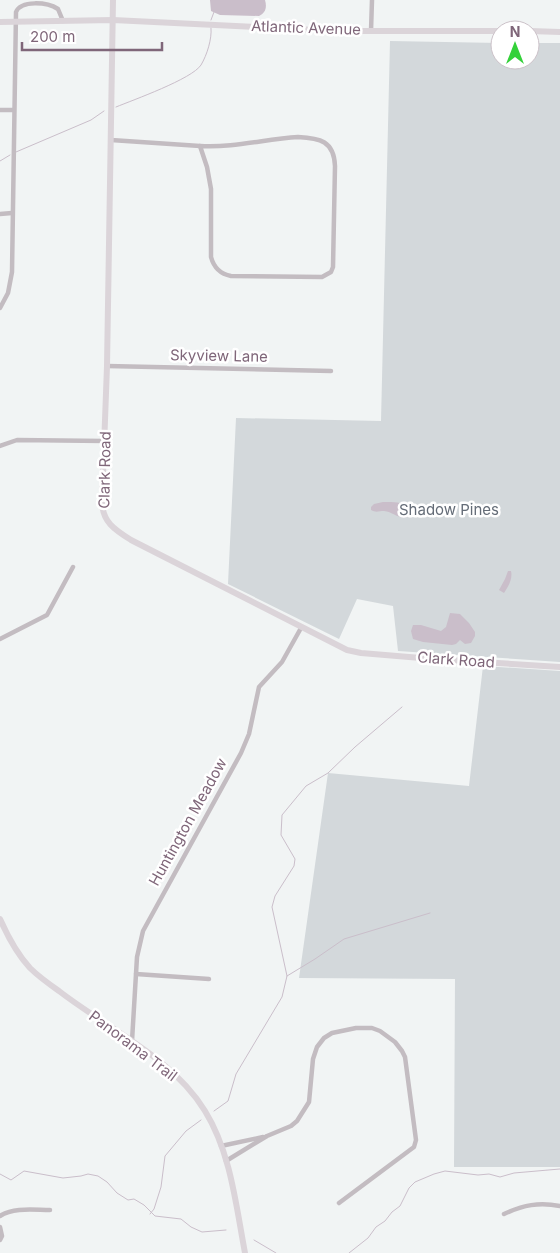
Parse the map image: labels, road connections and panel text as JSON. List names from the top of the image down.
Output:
{
  "streets": {
    "street": [
      "Atlantic Avenue",
      "Skyview Lane",
      "Clark Road",
      "Huntington Meadow",
      "Panorama Trail"
    ]
  },
  "crossings": [
    ["Atlantic Avenue", "Clark Road"],
    ["Skyview Lane", "Clark Road"],
    ["Clark Road", "Huntington Meadow"],
    ["Huntington Meadow", "Panorama Trail"]
  ],
  "parks": ["Shadow Pines"],
  "scale_bar": "200 m",
  "north": "top"
}
